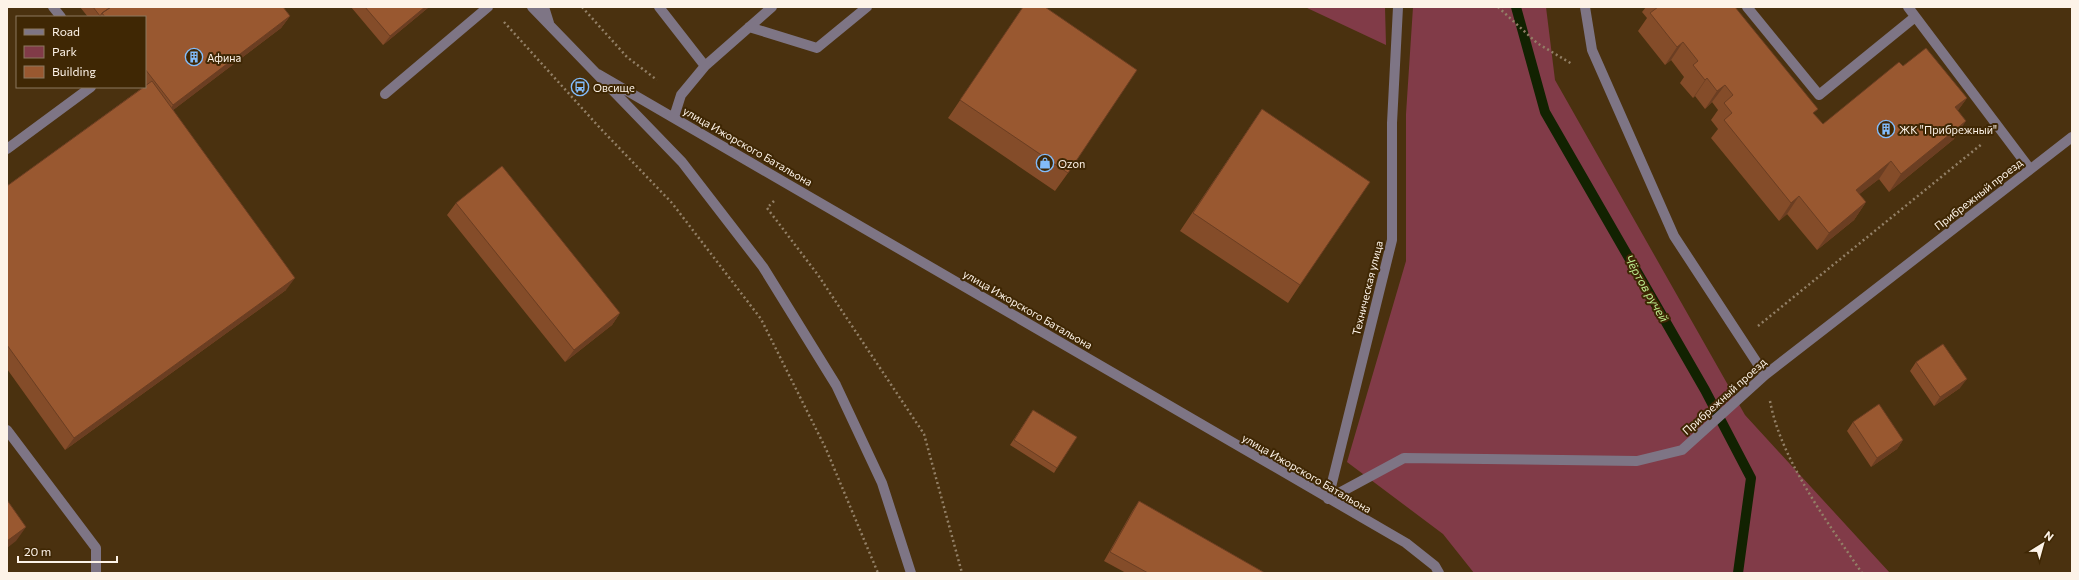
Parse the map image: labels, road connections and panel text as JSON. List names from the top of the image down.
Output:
{
  "streets": {
    "street": ["улица Ижорского Батальона", "Прибрежный проезд", "Техническая улица"]
  },
  "crossings": [
    ["улица Ижорского Батальона", "Прибрежный проезд"],
    ["улица Ижорского Батальона", "Техническая улица"],
    ["Прибрежный проезд", "Техническая улица"]
  ],
  "water": ["Чёртов ручей"],
  "places": {
    "building": ["Афина", "ЖК \"Прибрежный\""],
    "bus stop": ["Овсище"],
    "shop": ["Ozon"]
  },
  "legend": ["Road", "Park", "Building"],
  "scale_bar": "20 m",
  "north": "top right"
}
